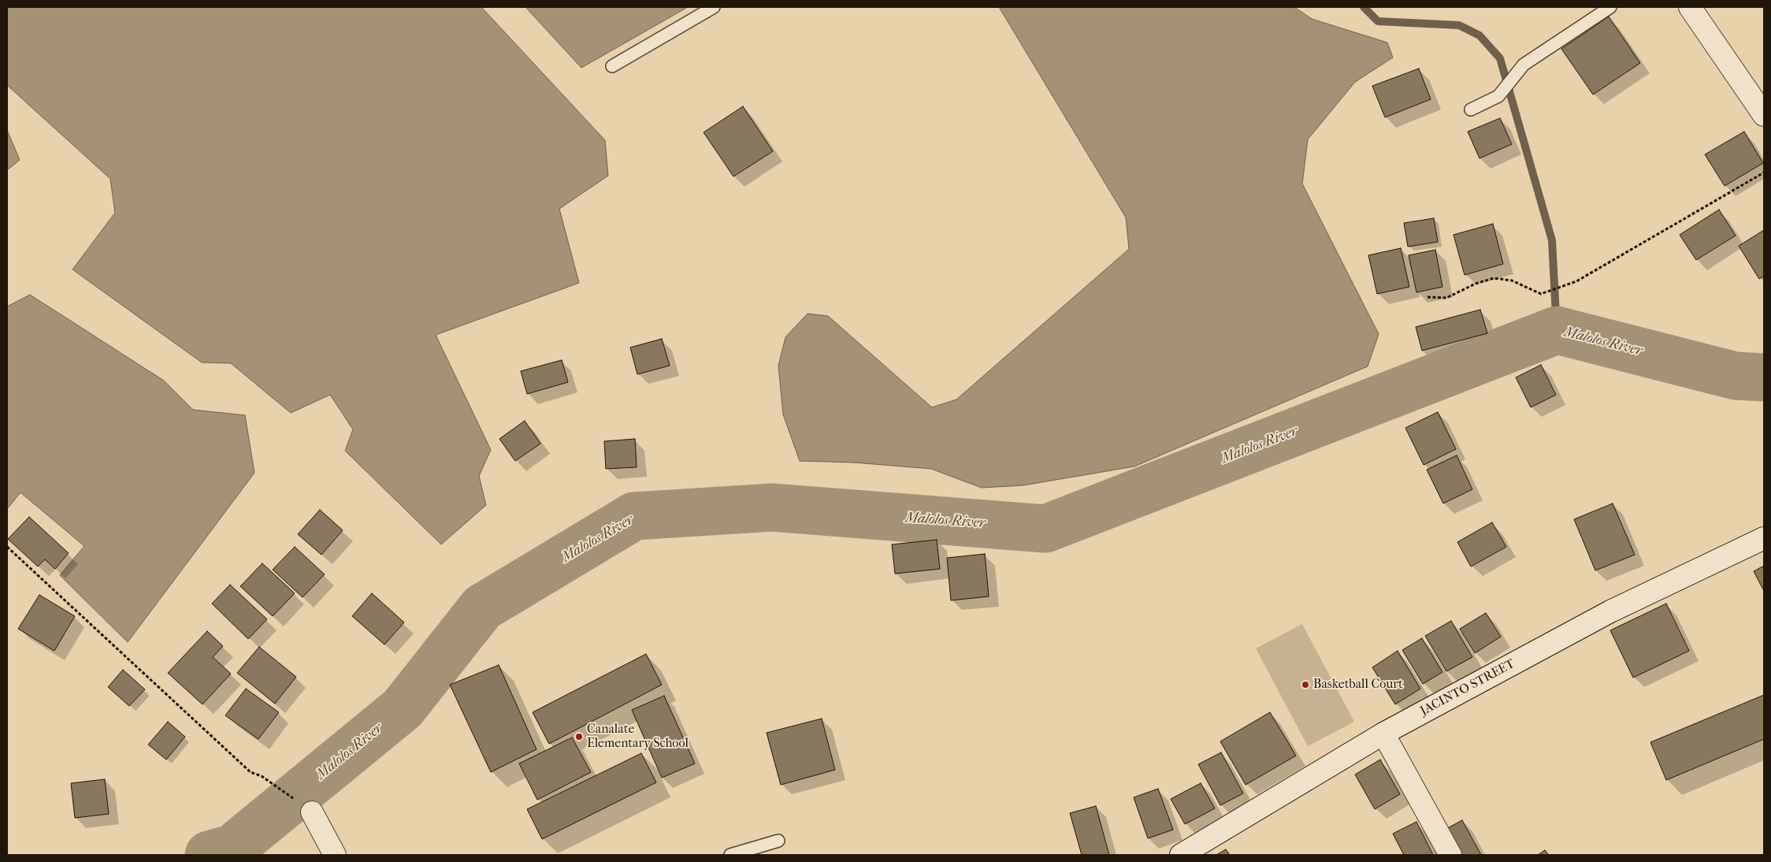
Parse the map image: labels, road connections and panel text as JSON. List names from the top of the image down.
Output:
{
  "streets": {
    "main road": ["JACINTO STREET"]
  },
  "water": ["Malolos River"],
  "places": ["Basketball Court", "Canalate Elementary School"]
}
